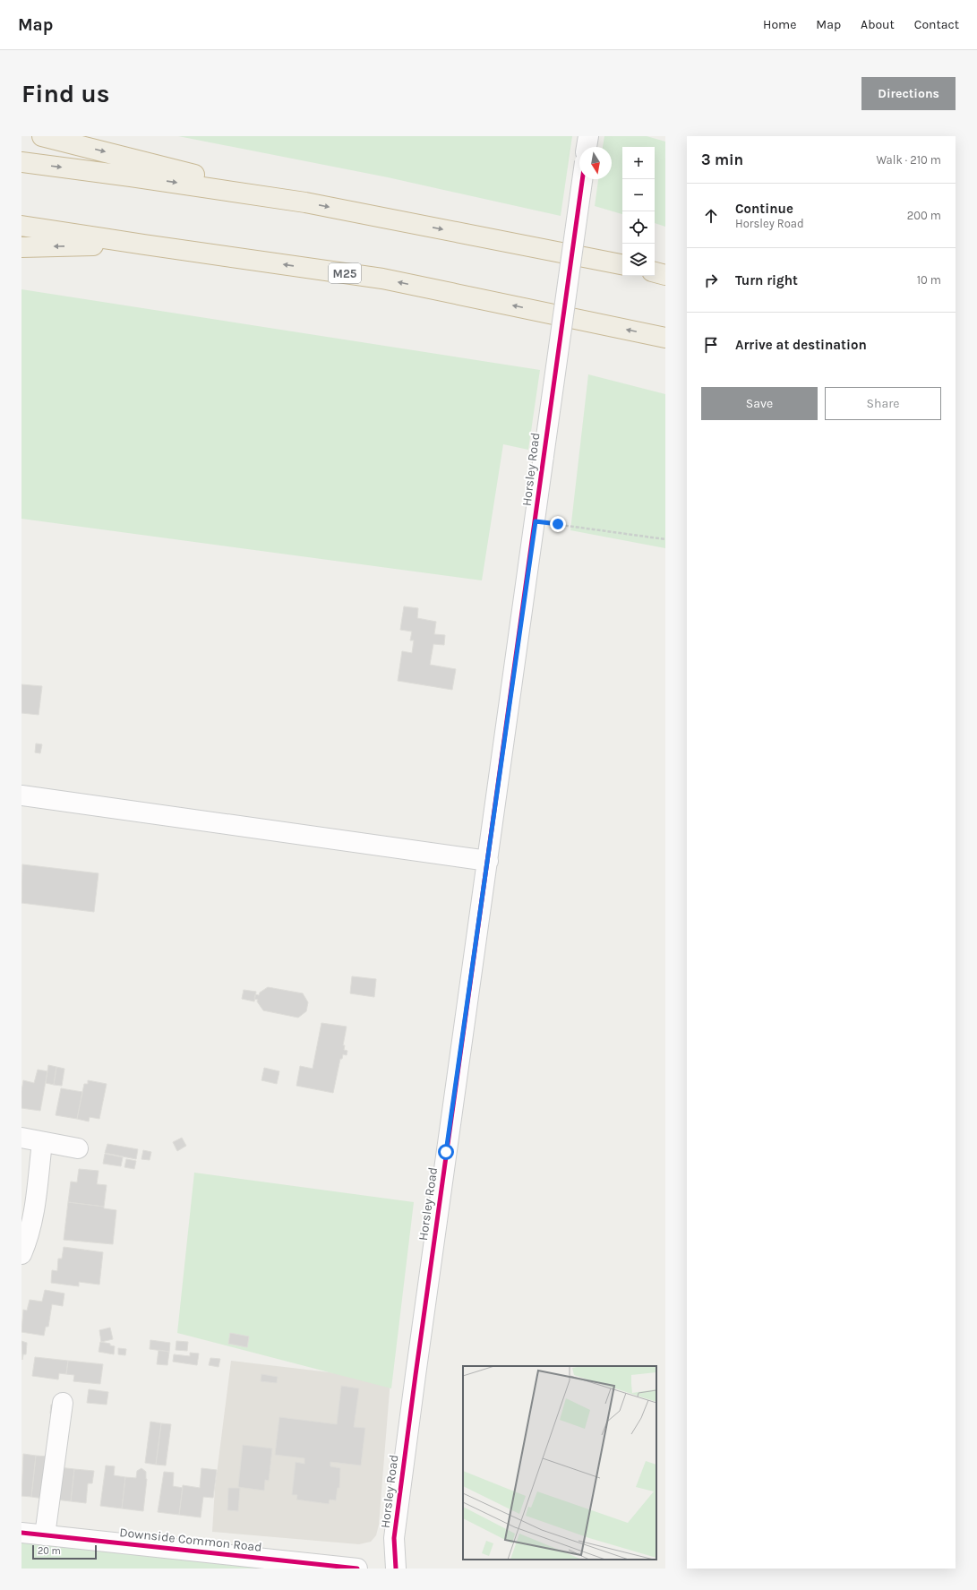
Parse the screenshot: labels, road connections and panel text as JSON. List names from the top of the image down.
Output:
{
  "streets": {
    "highway": ["M25"],
    "street": ["Horsley Road", "Downside Common Road"]
  },
  "scale_bar": "20 m",
  "north": "bottom",
  "page": {
    "header": "Map",
    "nav": [
      "Home",
      "Map",
      "About",
      "Contact"
    ],
    "buttons": [
      "Directions",
      ["Save", "Share"]
    ],
    "title": "Find us",
    "heading": ["3 min", "Walk · 210 m"],
    "map_buttons": ["+", "−"],
    "list": [
      ["Continue", "Horsley Road", "200 m"],
      ["Turn right", "10 m"],
      "Arrive at destination"
    ],
    "scale": "20 m"
  }
}
